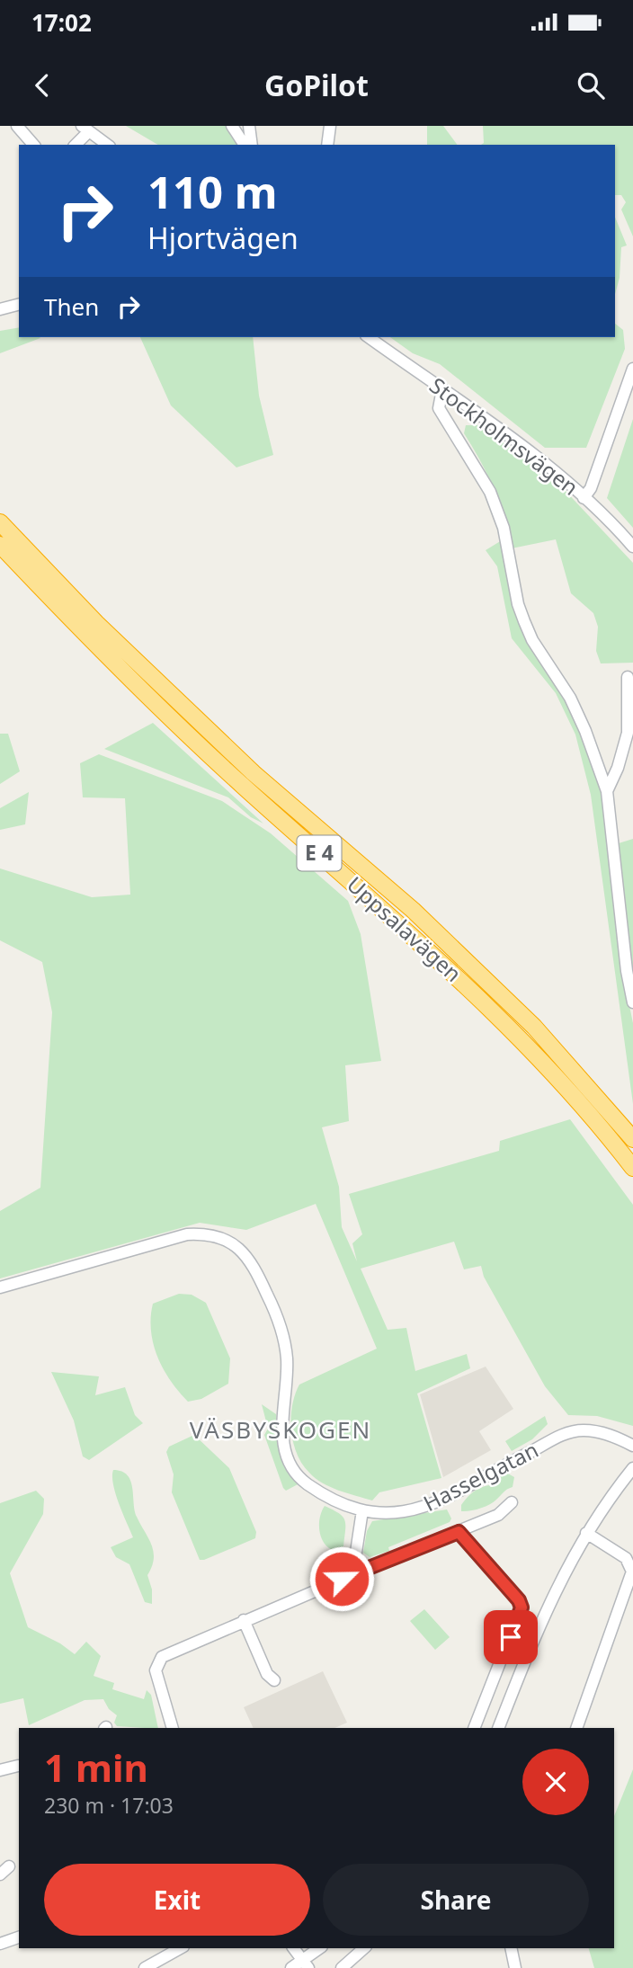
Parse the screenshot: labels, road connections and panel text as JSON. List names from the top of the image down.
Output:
{
  "streets": {
    "highway": ["E 4", "Uppsalavägen"],
    "street": ["Stockholmsvägen", "Hasselgatan"]
  },
  "districts": ["VÄSBYSKOGEN"],
  "page": {
    "status": "17:02",
    "header": "GoPilot",
    "turn": ["110 m", "Hjortvägen"],
    "then": "Then",
    "heading": ["1 min", "230 m · 17:03"],
    "buttons": ["Exit", "Share"]
  }
}
